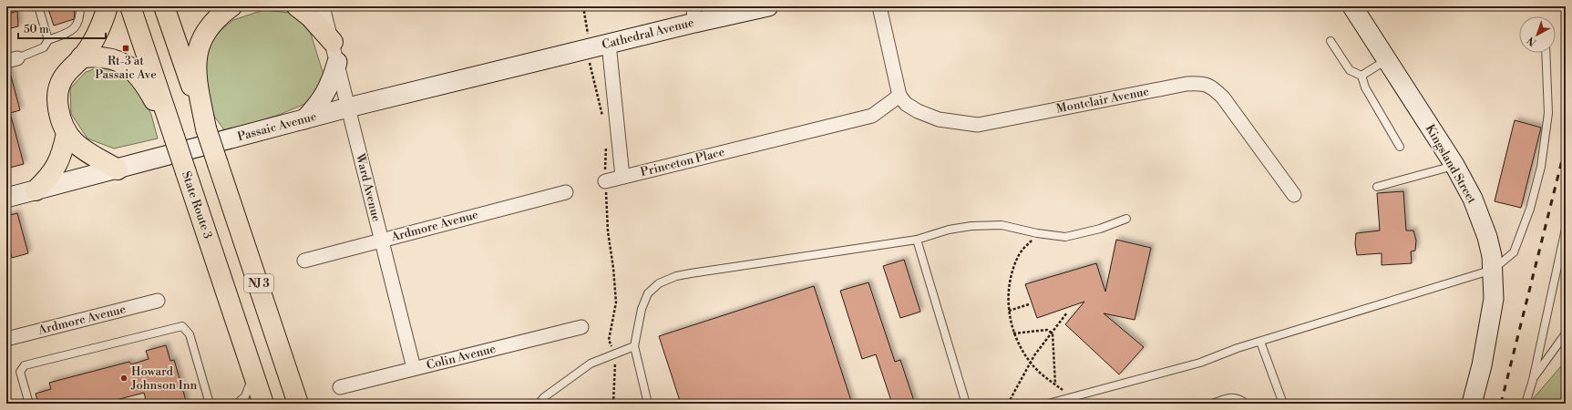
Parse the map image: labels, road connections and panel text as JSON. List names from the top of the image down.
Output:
{
  "streets": {
    "highway": ["State Route 3", "NJ 3"],
    "main road": ["Cathedral Avenue", "Passaic Avenue", "Kingsland Street"],
    "street": [
      "Montclair Avenue",
      "Princeton Place",
      "Ward Avenue",
      "Ardmore Avenue",
      "Colin Avenue"
    ]
  },
  "crossings": [
    ["Cathedral Avenue", "Passaic Avenue"],
    ["Cathedral Avenue", "Princeton Place"],
    ["Montclair Avenue", "Princeton Place"],
    ["Passaic Avenue", "Ward Avenue"],
    ["Ward Avenue", "Ardmore Avenue"],
    ["Ward Avenue", "Colin Avenue"]
  ],
  "places": {
    "transit": ["Rt-3 at Passaic Ave"],
    "other": ["Howard Johnson Inn"]
  },
  "scale_bar": "50 m",
  "north": "bottom left"
}
